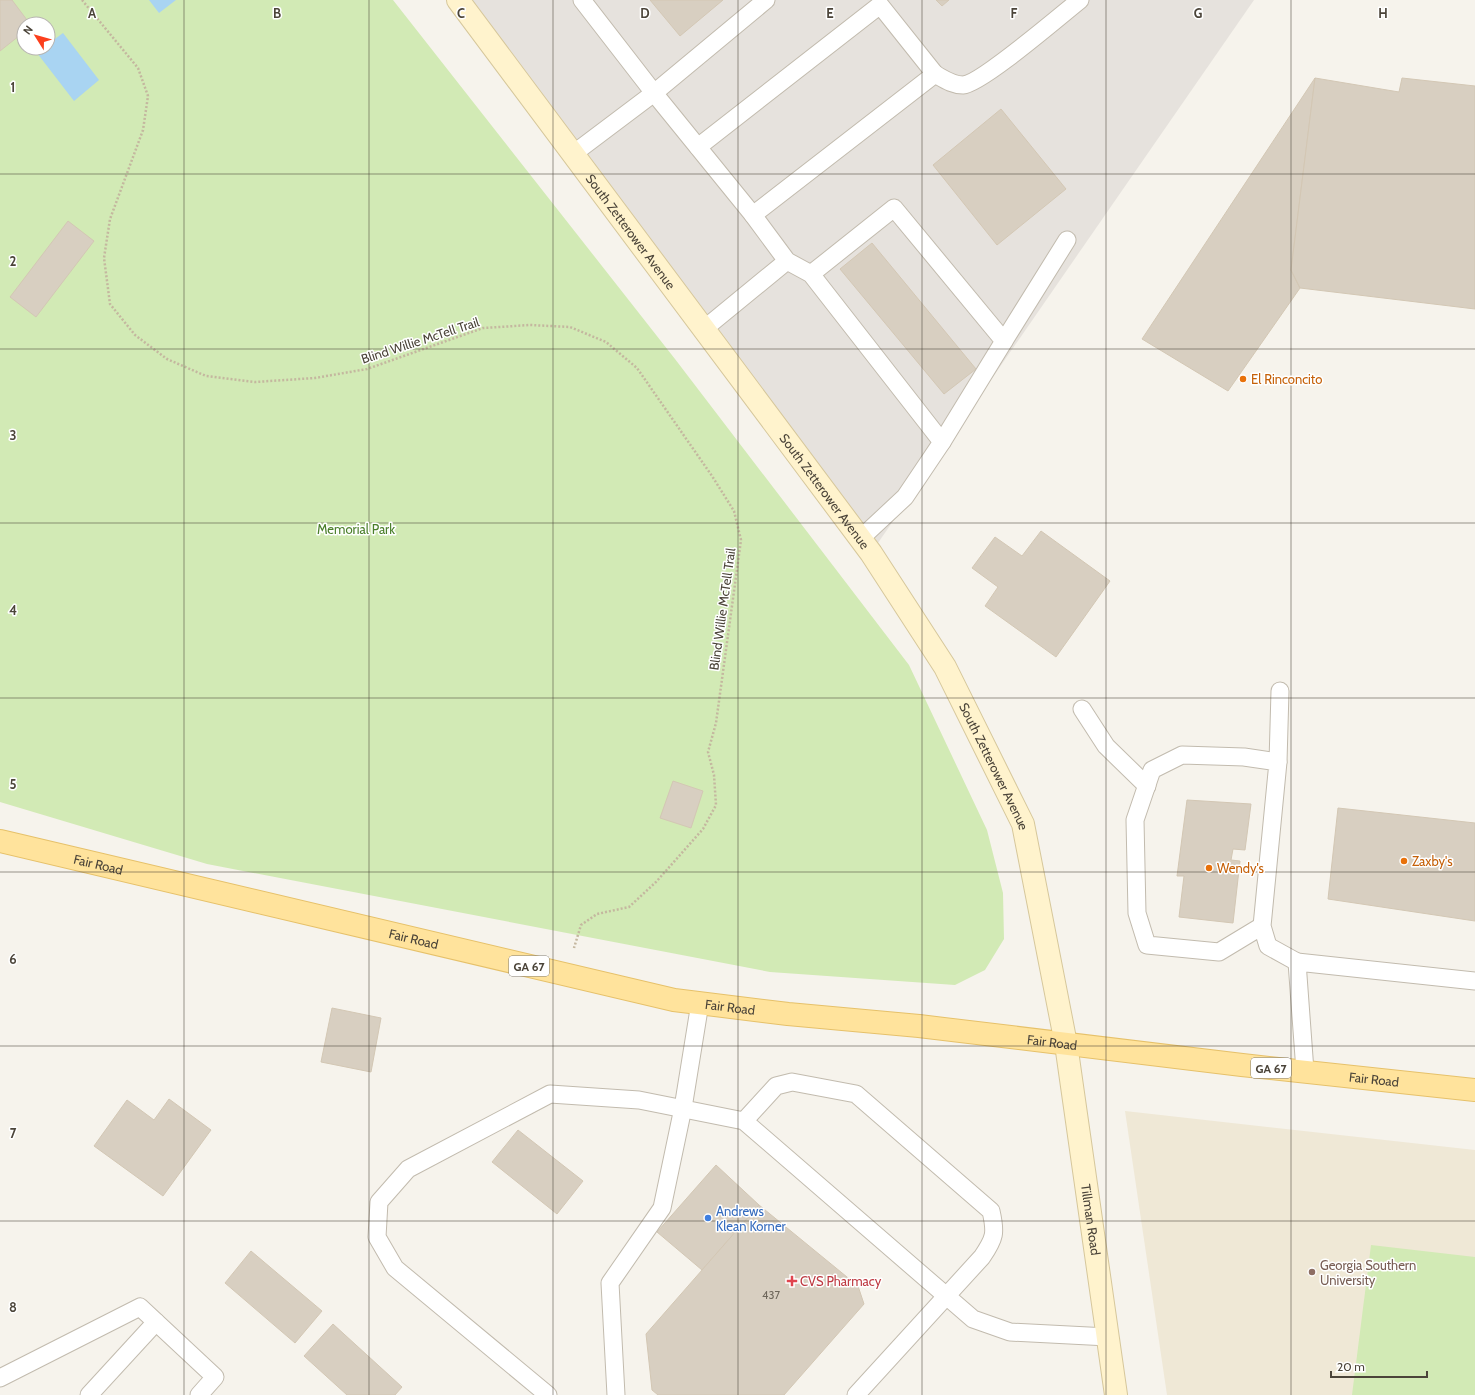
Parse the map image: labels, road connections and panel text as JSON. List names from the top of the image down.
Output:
{
  "streets": {
    "main road": ["Fair Road", "GA 67"],
    "street": ["South Zetterower Avenue", "Tillman Road"],
    "path": ["Blind Willie McTell Trail"]
  },
  "crossings": [
    ["South Zetterower Avenue", "Fair Road"],
    ["South Zetterower Avenue", "Tillman Road"],
    ["Blind Willie McTell Trail", "Fair Road"],
    ["Fair Road", "Tillman Road"]
  ],
  "parks": ["Memorial Park"],
  "places": {
    "other": [
      "El Rinconcito",
      "Zaxby's",
      "Wendy's",
      "Andrews Klean Korner",
      "Georgia Southern University"
    ],
    "health": ["CVS Pharmacy"]
  },
  "house_numbers": ["437"],
  "scale_bar": "20 m",
  "north": "top left",
  "grid": {
    "columns": [
      "A",
      "B",
      "C",
      "D",
      "E",
      "F",
      "G",
      "H"
    ],
    "rows": [
      "1",
      "2",
      "3",
      "4",
      "5",
      "6",
      "7",
      "8"
    ]
  }
}
